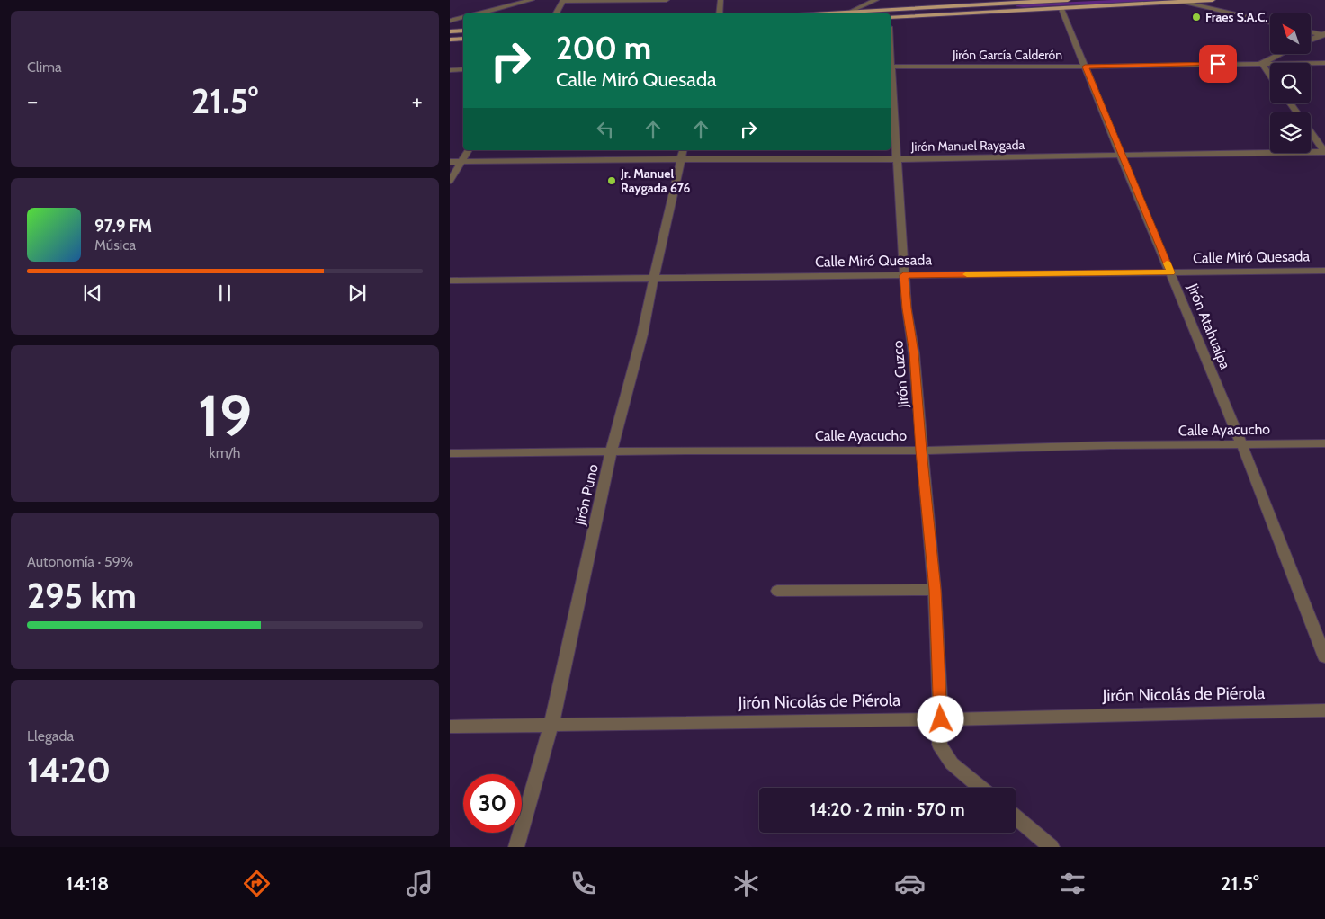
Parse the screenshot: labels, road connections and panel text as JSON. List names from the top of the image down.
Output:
{
  "streets": {
    "street": [
      "Jirón García Calderón",
      "Jirón Manuel Raygada",
      "Calle Miró Quesada",
      "Jirón Atahualpa",
      "Jirón Cuzco",
      "Calle Ayacucho",
      "Jirón Puno",
      "Jirón Nicolás de Piérola"
    ]
  },
  "crossings": [
    ["Jirón García Calderón", "Jirón Atahualpa"],
    ["Jirón Manuel Raygada", "Jirón Atahualpa"],
    ["Jirón Manuel Raygada", "Jirón Cuzco"],
    ["Jirón Manuel Raygada", "Jirón Puno"],
    ["Calle Miró Quesada", "Jirón Atahualpa"],
    ["Calle Miró Quesada", "Jirón Cuzco"],
    ["Calle Miró Quesada", "Jirón Puno"],
    ["Jirón Atahualpa", "Calle Ayacucho"],
    ["Jirón Cuzco", "Calle Ayacucho"],
    ["Jirón Cuzco", "Jirón Nicolás de Piérola"],
    ["Calle Ayacucho", "Jirón Puno"],
    ["Jirón Puno", "Jirón Nicolás de Piérola"]
  ],
  "places": ["Fraes S.A.C.", "Jr. Manuel Raygada 676"],
  "north": "top left",
  "page": {
    "tile": [
      "Clima",
      ["19", "km/h"],
      ["Autonomía · 59%", "295 km"],
      ["Llegada", "14:20"]
    ],
    "turn": ["200 m", "Calle Miró Quesada"],
    "heat": ["−", "21.5°", "+"],
    "song": ["97.9 FM", "Música"],
    "limit": "30",
    "trip": "14:20 · 2 min · 570 m",
    "tabs": ["14:18", "21.5°"]
  }
}
